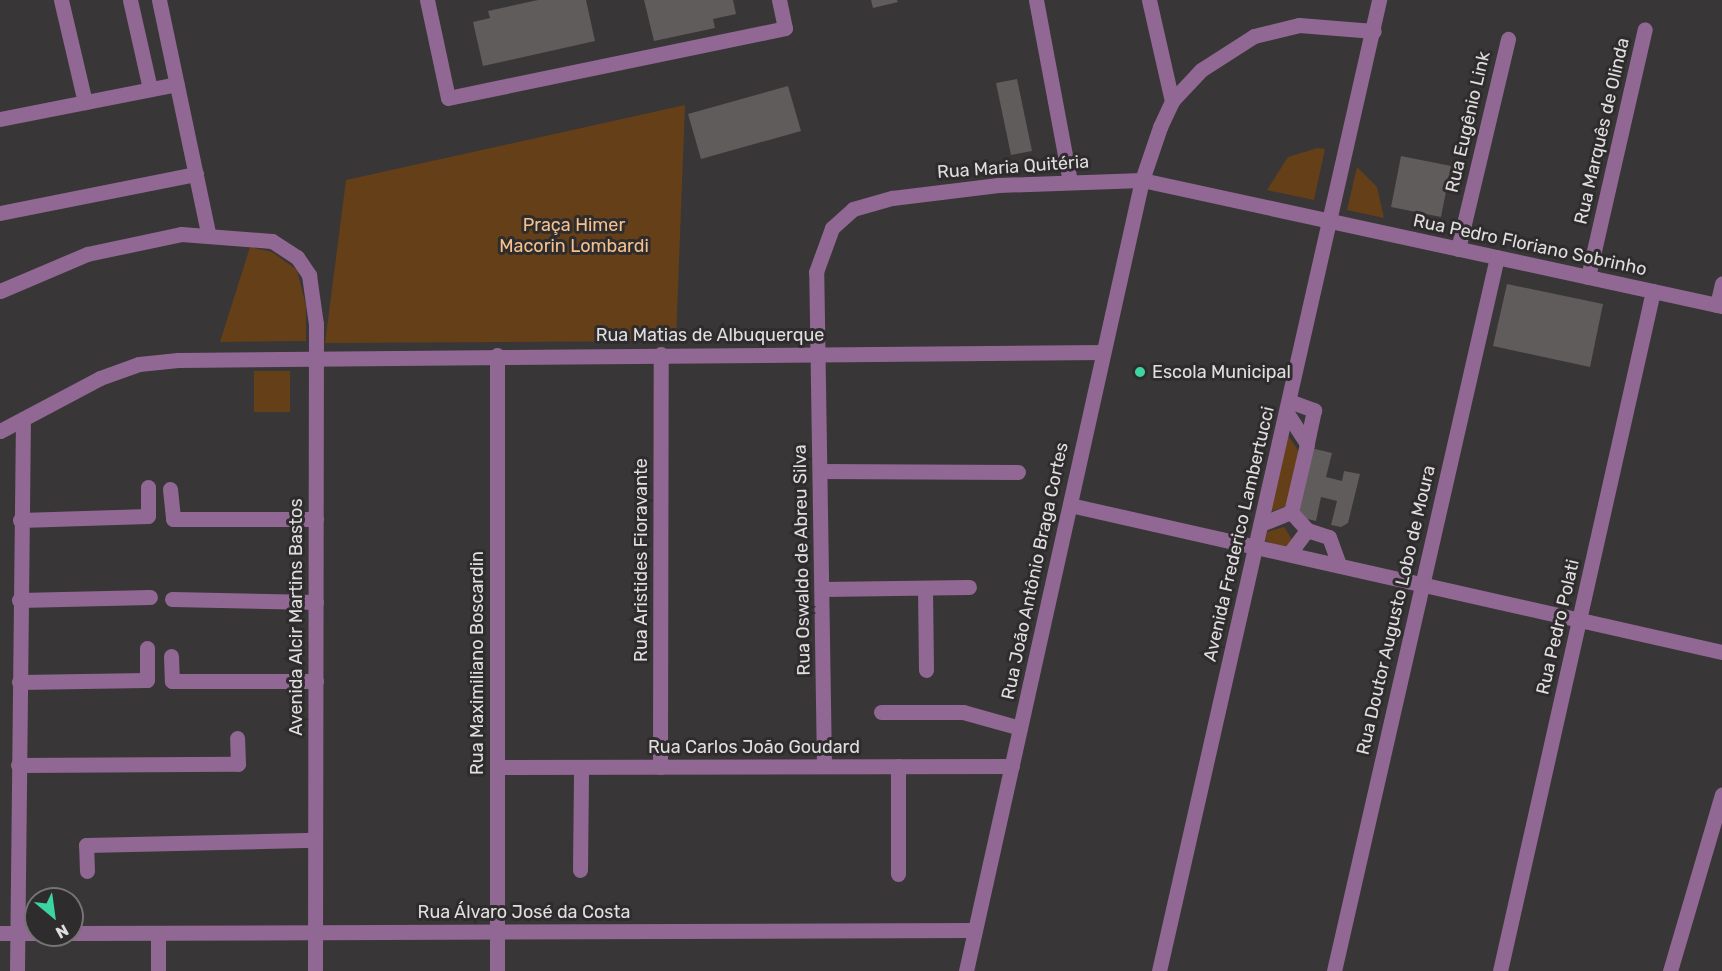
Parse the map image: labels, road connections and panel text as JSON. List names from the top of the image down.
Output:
{
  "streets": {
    "street": [
      "Rua Eugênio Link",
      "Rua Marquês de Olinda",
      "Rua Maria Quitéria",
      "Rua Pedro Floriano Sobrinho",
      "Rua Matias de Albuquerque",
      "Avenida Frederico Lambertucci",
      "Rua Aristides Fioravante",
      "Rua Oswaldo de Abreu Silva",
      "Rua João Antônio Braga Cortes",
      "Rua Doutor Augusto Lobo de Moura",
      "Avenida Alcir Martins Bastos",
      "Rua Pedro Polati",
      "Rua Maximiliano Boscardin",
      "Rua Carlos João Goudard",
      "Rua Álvaro José da Costa"
    ]
  },
  "crossings": [
    ["Rua Eugênio Link", "Rua Pedro Floriano Sobrinho"],
    ["Rua Marquês de Olinda", "Rua Pedro Floriano Sobrinho"],
    ["Rua Maria Quitéria", "Rua Pedro Floriano Sobrinho"],
    ["Rua Maria Quitéria", "Rua Matias de Albuquerque"],
    ["Rua Maria Quitéria", "Avenida Frederico Lambertucci"],
    ["Rua Maria Quitéria", "Rua Oswaldo de Abreu Silva"],
    ["Rua Maria Quitéria", "Rua João Antônio Braga Cortes"],
    ["Rua Pedro Floriano Sobrinho", "Avenida Frederico Lambertucci"],
    ["Rua Pedro Floriano Sobrinho", "Rua Doutor Augusto Lobo de Moura"],
    ["Rua Pedro Floriano Sobrinho", "Rua Pedro Polati"],
    ["Rua Matias de Albuquerque", "Rua Aristides Fioravante"],
    ["Rua Matias de Albuquerque", "Rua Oswaldo de Abreu Silva"],
    ["Rua Matias de Albuquerque", "Rua João Antônio Braga Cortes"],
    ["Rua Matias de Albuquerque", "Avenida Alcir Martins Bastos"],
    ["Rua Matias de Albuquerque", "Rua Maximiliano Boscardin"],
    ["Rua Aristides Fioravante", "Rua Carlos João Goudard"],
    ["Rua Oswaldo de Abreu Silva", "Rua Carlos João Goudard"],
    ["Rua João Antônio Braga Cortes", "Rua Carlos João Goudard"],
    ["Rua João Antônio Braga Cortes", "Rua Álvaro José da Costa"],
    ["Avenida Alcir Martins Bastos", "Rua Álvaro José da Costa"],
    ["Rua Maximiliano Boscardin", "Rua Carlos João Goudard"],
    ["Rua Maximiliano Boscardin", "Rua Álvaro José da Costa"]
  ],
  "parks": ["Praça Himer Macorin Lombardi"],
  "places": ["Escola Municipal"],
  "north": "bottom right"
}
